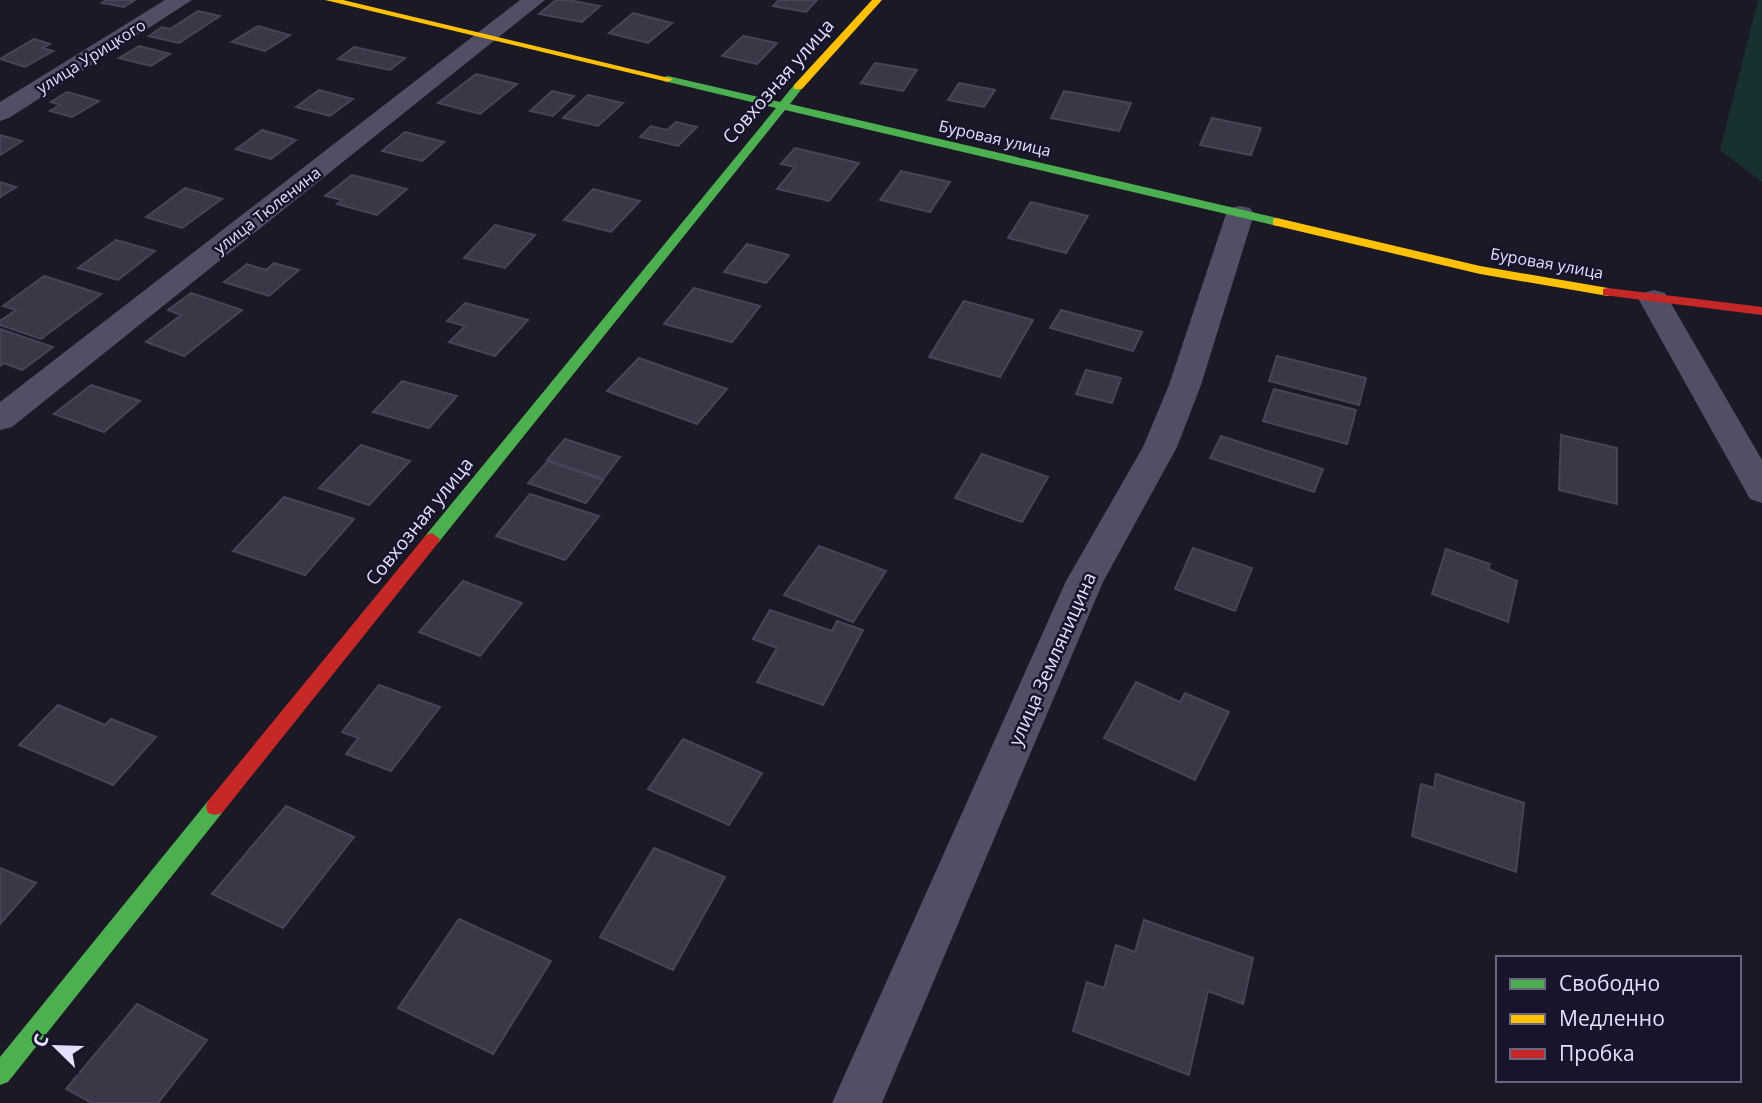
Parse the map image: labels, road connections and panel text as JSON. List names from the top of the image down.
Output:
{
  "streets": {
    "main road": ["Совхозная улица", "Буровая улица"],
    "street": ["улица Урицкого", "улица Тюленина", "улица Земляницина"]
  },
  "crossings": [
    ["Совхозная улица", "Буровая улица"],
    ["Буровая улица", "улица Тюленина"],
    ["Буровая улица", "улица Земляницина"]
  ],
  "legend": ["Свободно", "Медленно", "Пробка"],
  "north": "top left"
}
